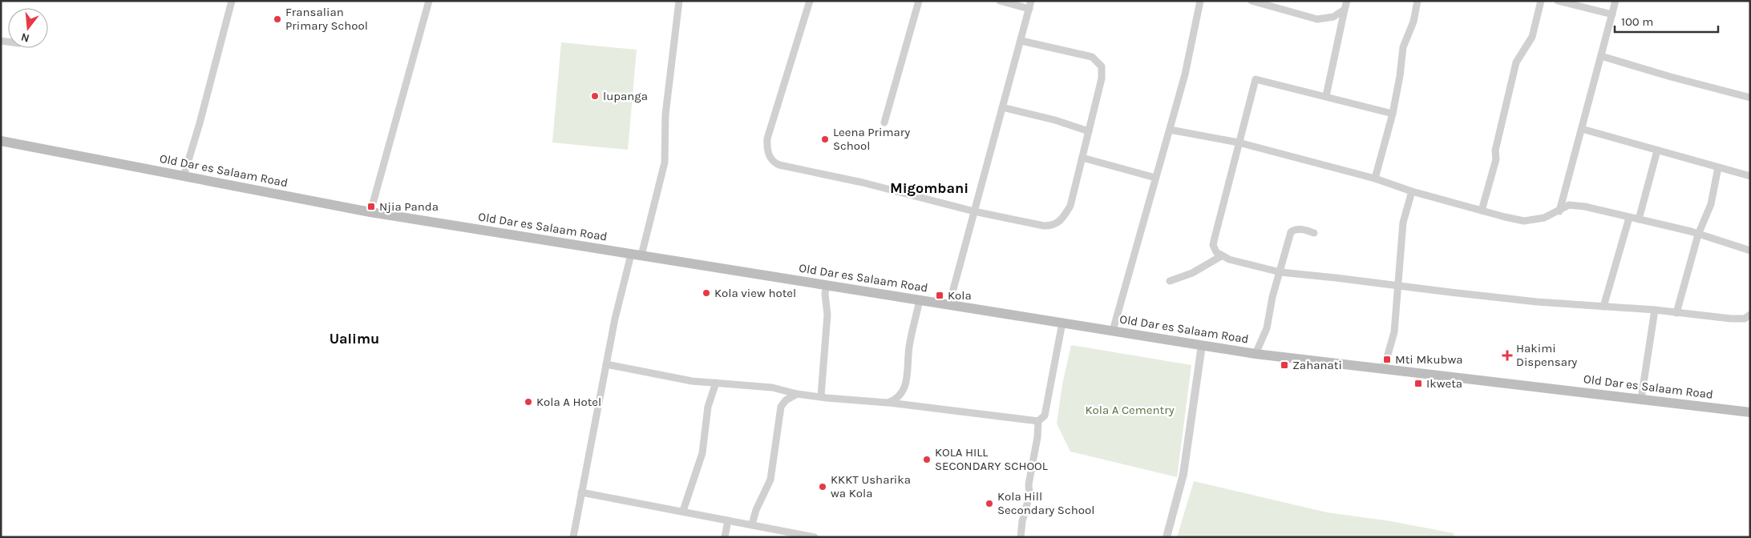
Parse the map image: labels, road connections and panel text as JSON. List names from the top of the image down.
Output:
{
  "streets": {
    "main road": ["Old Dar es Salaam Road"]
  },
  "districts": ["Migombani", "Ualimu"],
  "parks": ["Kola A Cementry"],
  "places": {
    "other": [
      "Fransalian Primary School",
      "lupanga",
      "Leena Primary School",
      "Kola view hotel",
      "Kola A Hotel",
      "KOLA HILL SECONDARY SCHOOL",
      "KKKT Usharika wa Kola",
      "Kola Hill Secondary School"
    ],
    "transit": [
      "Njia Panda",
      "Kola",
      "Mti Mkubwa",
      "Zahanati",
      "Ikweta"
    ],
    "health": ["Hakimi Dispensary"]
  },
  "scale_bar": "100 m",
  "north": "bottom"
}
